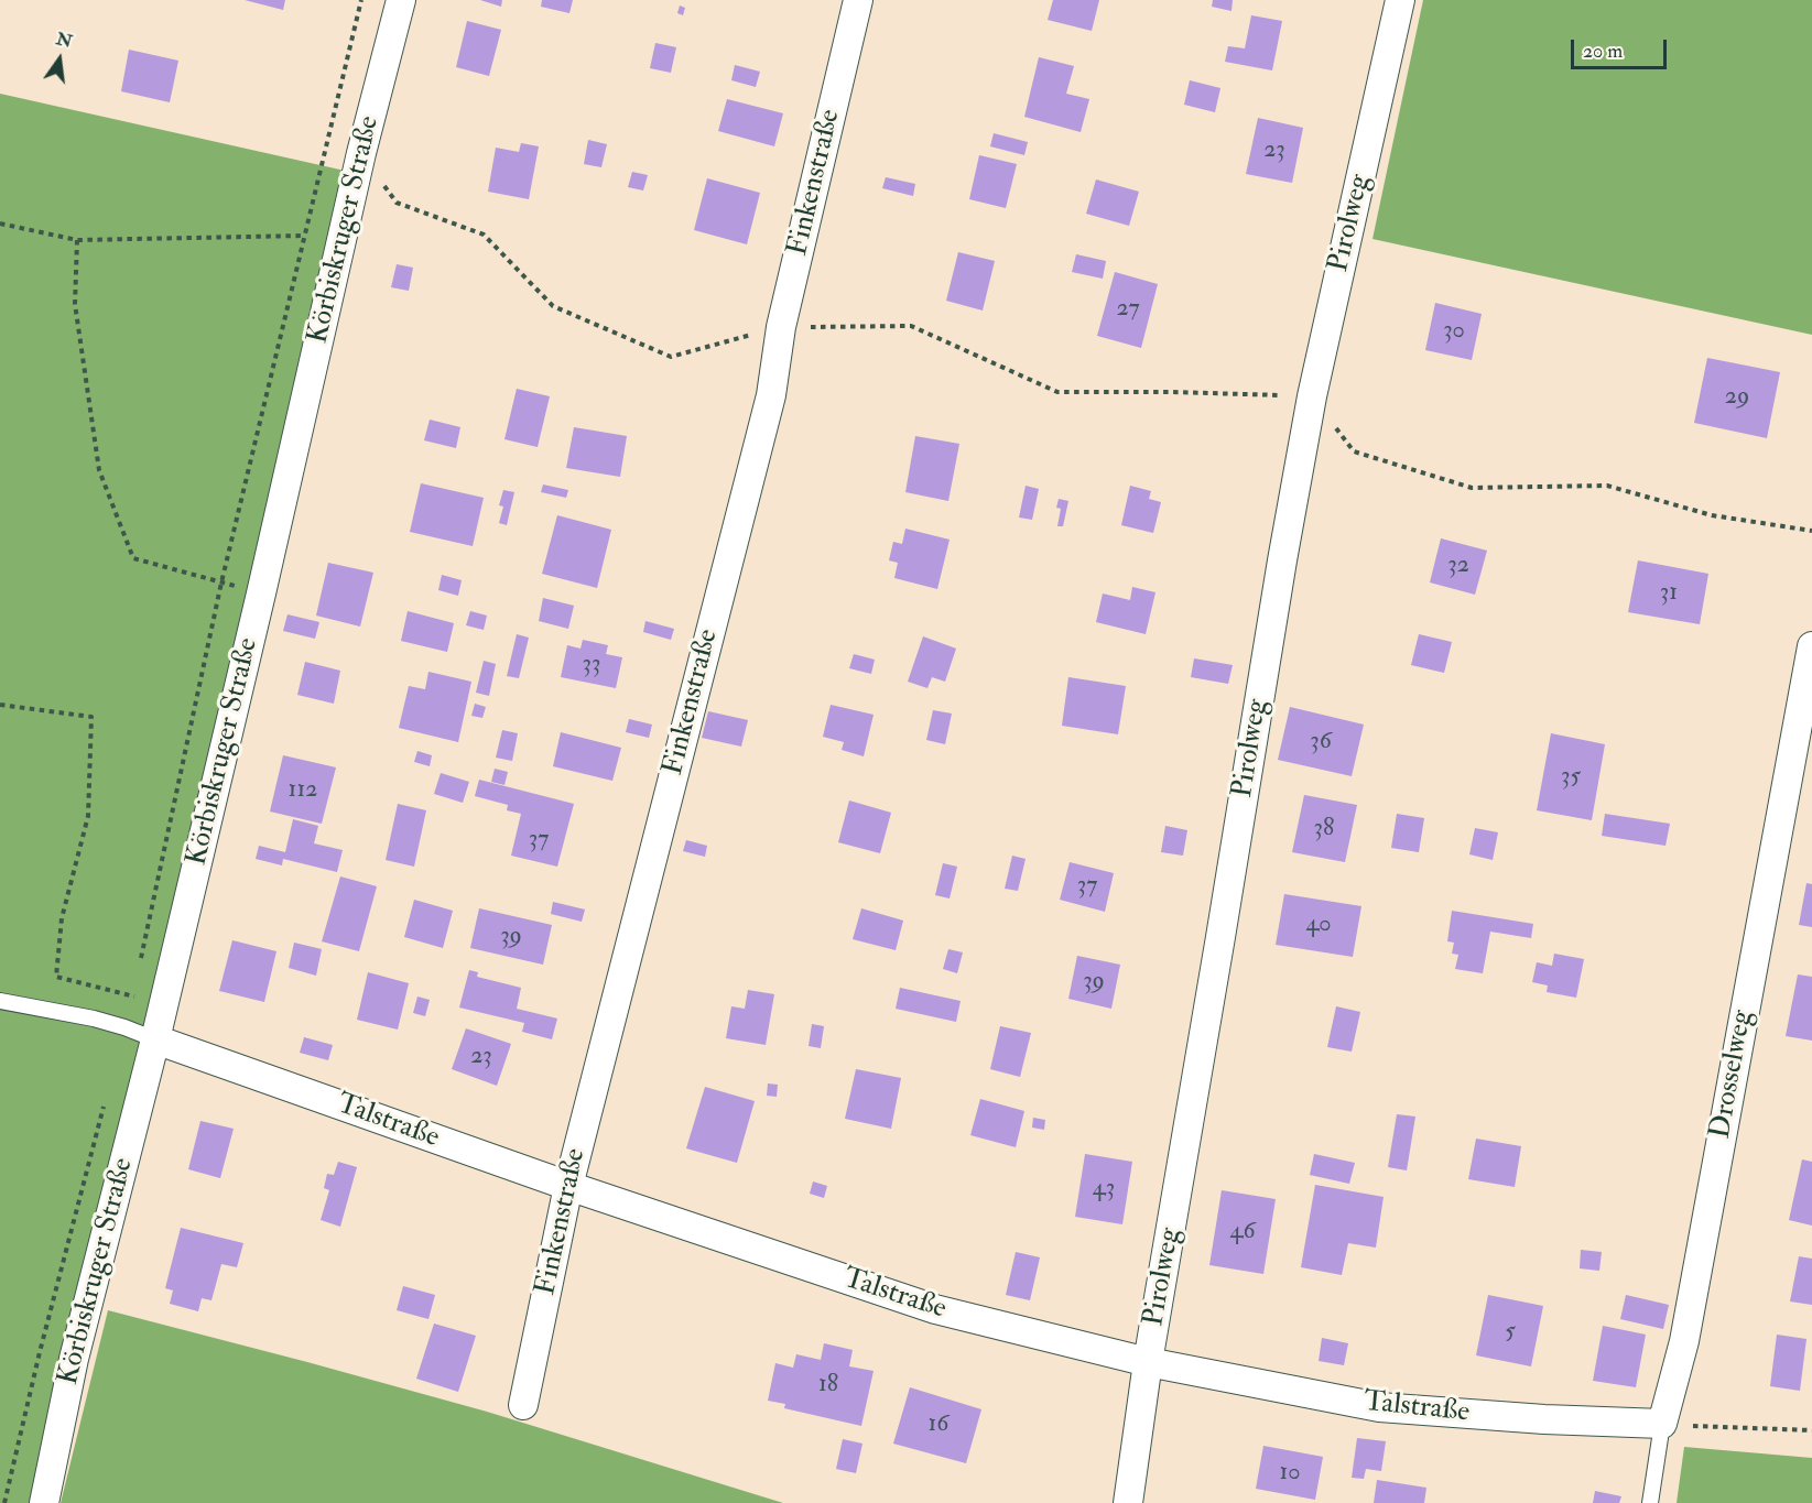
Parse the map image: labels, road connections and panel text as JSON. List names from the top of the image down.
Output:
{
  "streets": {
    "street": [
      "Finkenstraße",
      "Pirolweg",
      "Körbiskruger Straße",
      "Drosselweg",
      "Talstraße"
    ]
  },
  "crossings": [
    ["Finkenstraße", "Talstraße"],
    ["Pirolweg", "Talstraße"],
    ["Körbiskruger Straße", "Talstraße"],
    ["Drosselweg", "Talstraße"]
  ],
  "house_numbers": [
    "23",
    "27",
    "30",
    "29",
    "32",
    "31",
    "33",
    "36",
    "35",
    "112",
    "38",
    "37",
    "37",
    "40",
    "39",
    "39",
    "23",
    "43",
    "46",
    "5",
    "18",
    "16",
    "10"
  ],
  "scale_bar": "20 m",
  "north": "top"
}
